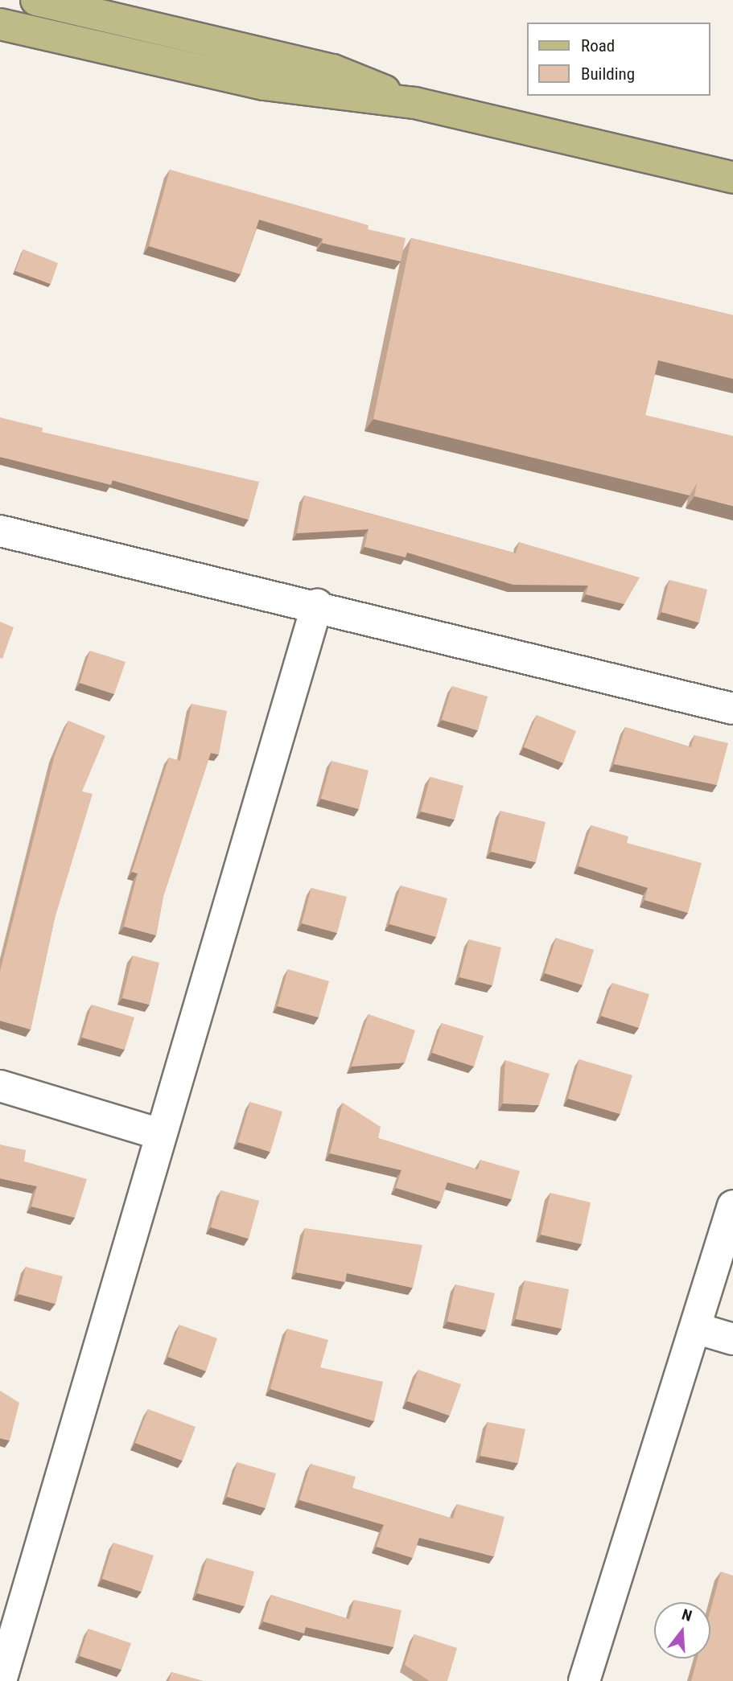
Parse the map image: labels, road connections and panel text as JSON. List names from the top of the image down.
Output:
{
  "legend": ["Road", "Building"],
  "north": "top"
}
